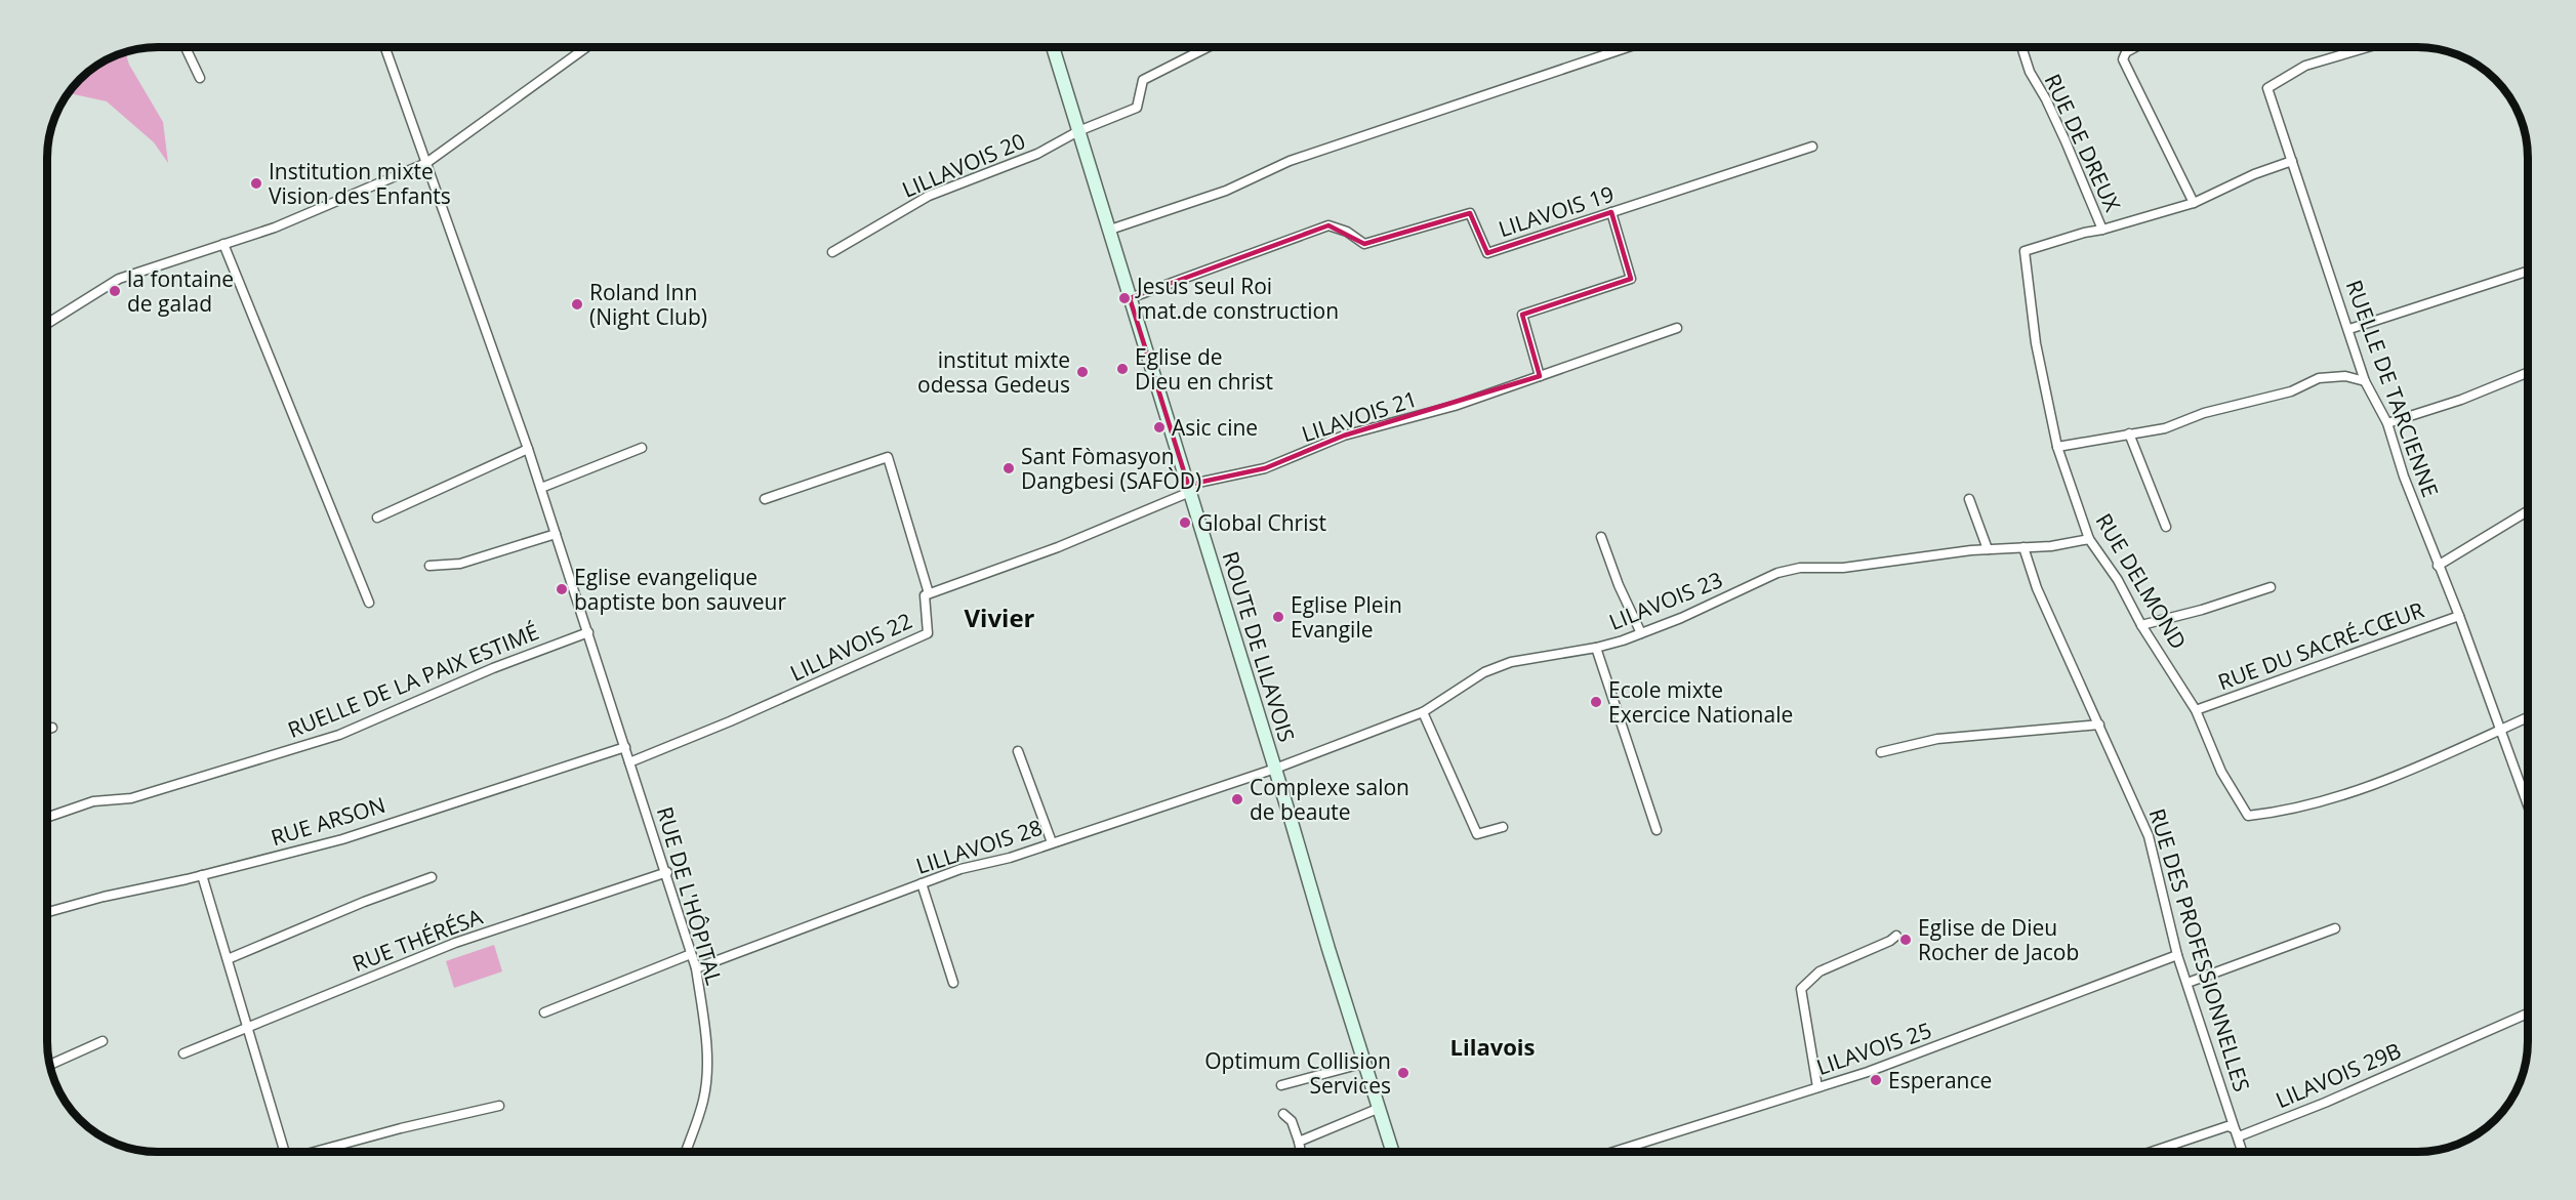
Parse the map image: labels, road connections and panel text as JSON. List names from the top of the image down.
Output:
{
  "streets": {
    "main road": ["ROUTE DE LILAVOIS"],
    "street": [
      "RUE DE DREUX",
      "LILLAVOIS 20",
      "LILAVOIS 19",
      "RUELLE DE TARCIENNE",
      "LILAVOIS 21",
      "RUE DELMOND",
      "LILAVOIS 23",
      "RUE DU SACRÉ-CŒUR",
      "LILLAVOIS 22",
      "RUELLE DE LA PAIX ESTIMÉ",
      "RUE ARSON",
      "LILLAVOIS 28",
      "RUE DE L'HÔPITAL",
      "RUE THÉRÉSA",
      "RUE DES PROFESSIONNELLES",
      "LILAVOIS 25",
      "LILAVOIS 29B"
    ]
  },
  "crossings": [
    ["RUE DE DREUX", "RUE DELMOND"],
    ["LILLAVOIS 20", "ROUTE DE LILAVOIS"],
    ["LILAVOIS 19", "ROUTE DE LILAVOIS"],
    ["RUELLE DE TARCIENNE", "RUE DELMOND"],
    ["RUELLE DE TARCIENNE", "RUE DU SACRÉ-CŒUR"],
    ["LILAVOIS 21", "LILLAVOIS 22"],
    ["LILAVOIS 21", "ROUTE DE LILAVOIS"],
    ["RUE DELMOND", "LILAVOIS 23"],
    ["RUE DELMOND", "RUE DU SACRÉ-CŒUR"],
    ["LILAVOIS 23", "ROUTE DE LILAVOIS"],
    ["LILAVOIS 23", "LILLAVOIS 28"],
    ["LILAVOIS 23", "RUE DES PROFESSIONNELLES"],
    ["LILLAVOIS 22", "ROUTE DE LILAVOIS"],
    ["LILLAVOIS 22", "RUE DE L'HÔPITAL"],
    ["ROUTE DE LILAVOIS", "LILLAVOIS 28"],
    ["RUELLE DE LA PAIX ESTIMÉ", "RUE DE L'HÔPITAL"],
    ["RUE ARSON", "RUE DE L'HÔPITAL"],
    ["LILLAVOIS 28", "RUE DE L'HÔPITAL"],
    ["RUE DE L'HÔPITAL", "RUE THÉRÉSA"],
    ["RUE DES PROFESSIONNELLES", "LILAVOIS 25"],
    ["RUE DES PROFESSIONNELLES", "LILAVOIS 29B"]
  ],
  "districts": ["Vivier", "Lilavois"],
  "places": [
    "Institution mixte Vision des Enfants",
    "la fontaine de galad",
    "Jesus seul Roi mat.de construction",
    "Roland Inn (Night Club)",
    "Eglise de Dieu en christ",
    "institut mixte odessa Gedeus",
    "Asic cine",
    "Sant Fòmasyon Dangbesi (SAFÒD)",
    "Global Christ",
    "Eglise evangelique baptiste bon sauveur",
    "Eglise Plein Evangile",
    "Ecole mixte Exercice Nationale",
    "Complexe salon de beaute",
    "Eglise de Dieu Rocher de Jacob",
    "Optimum Collision Services",
    "Esperance"
  ]
}
